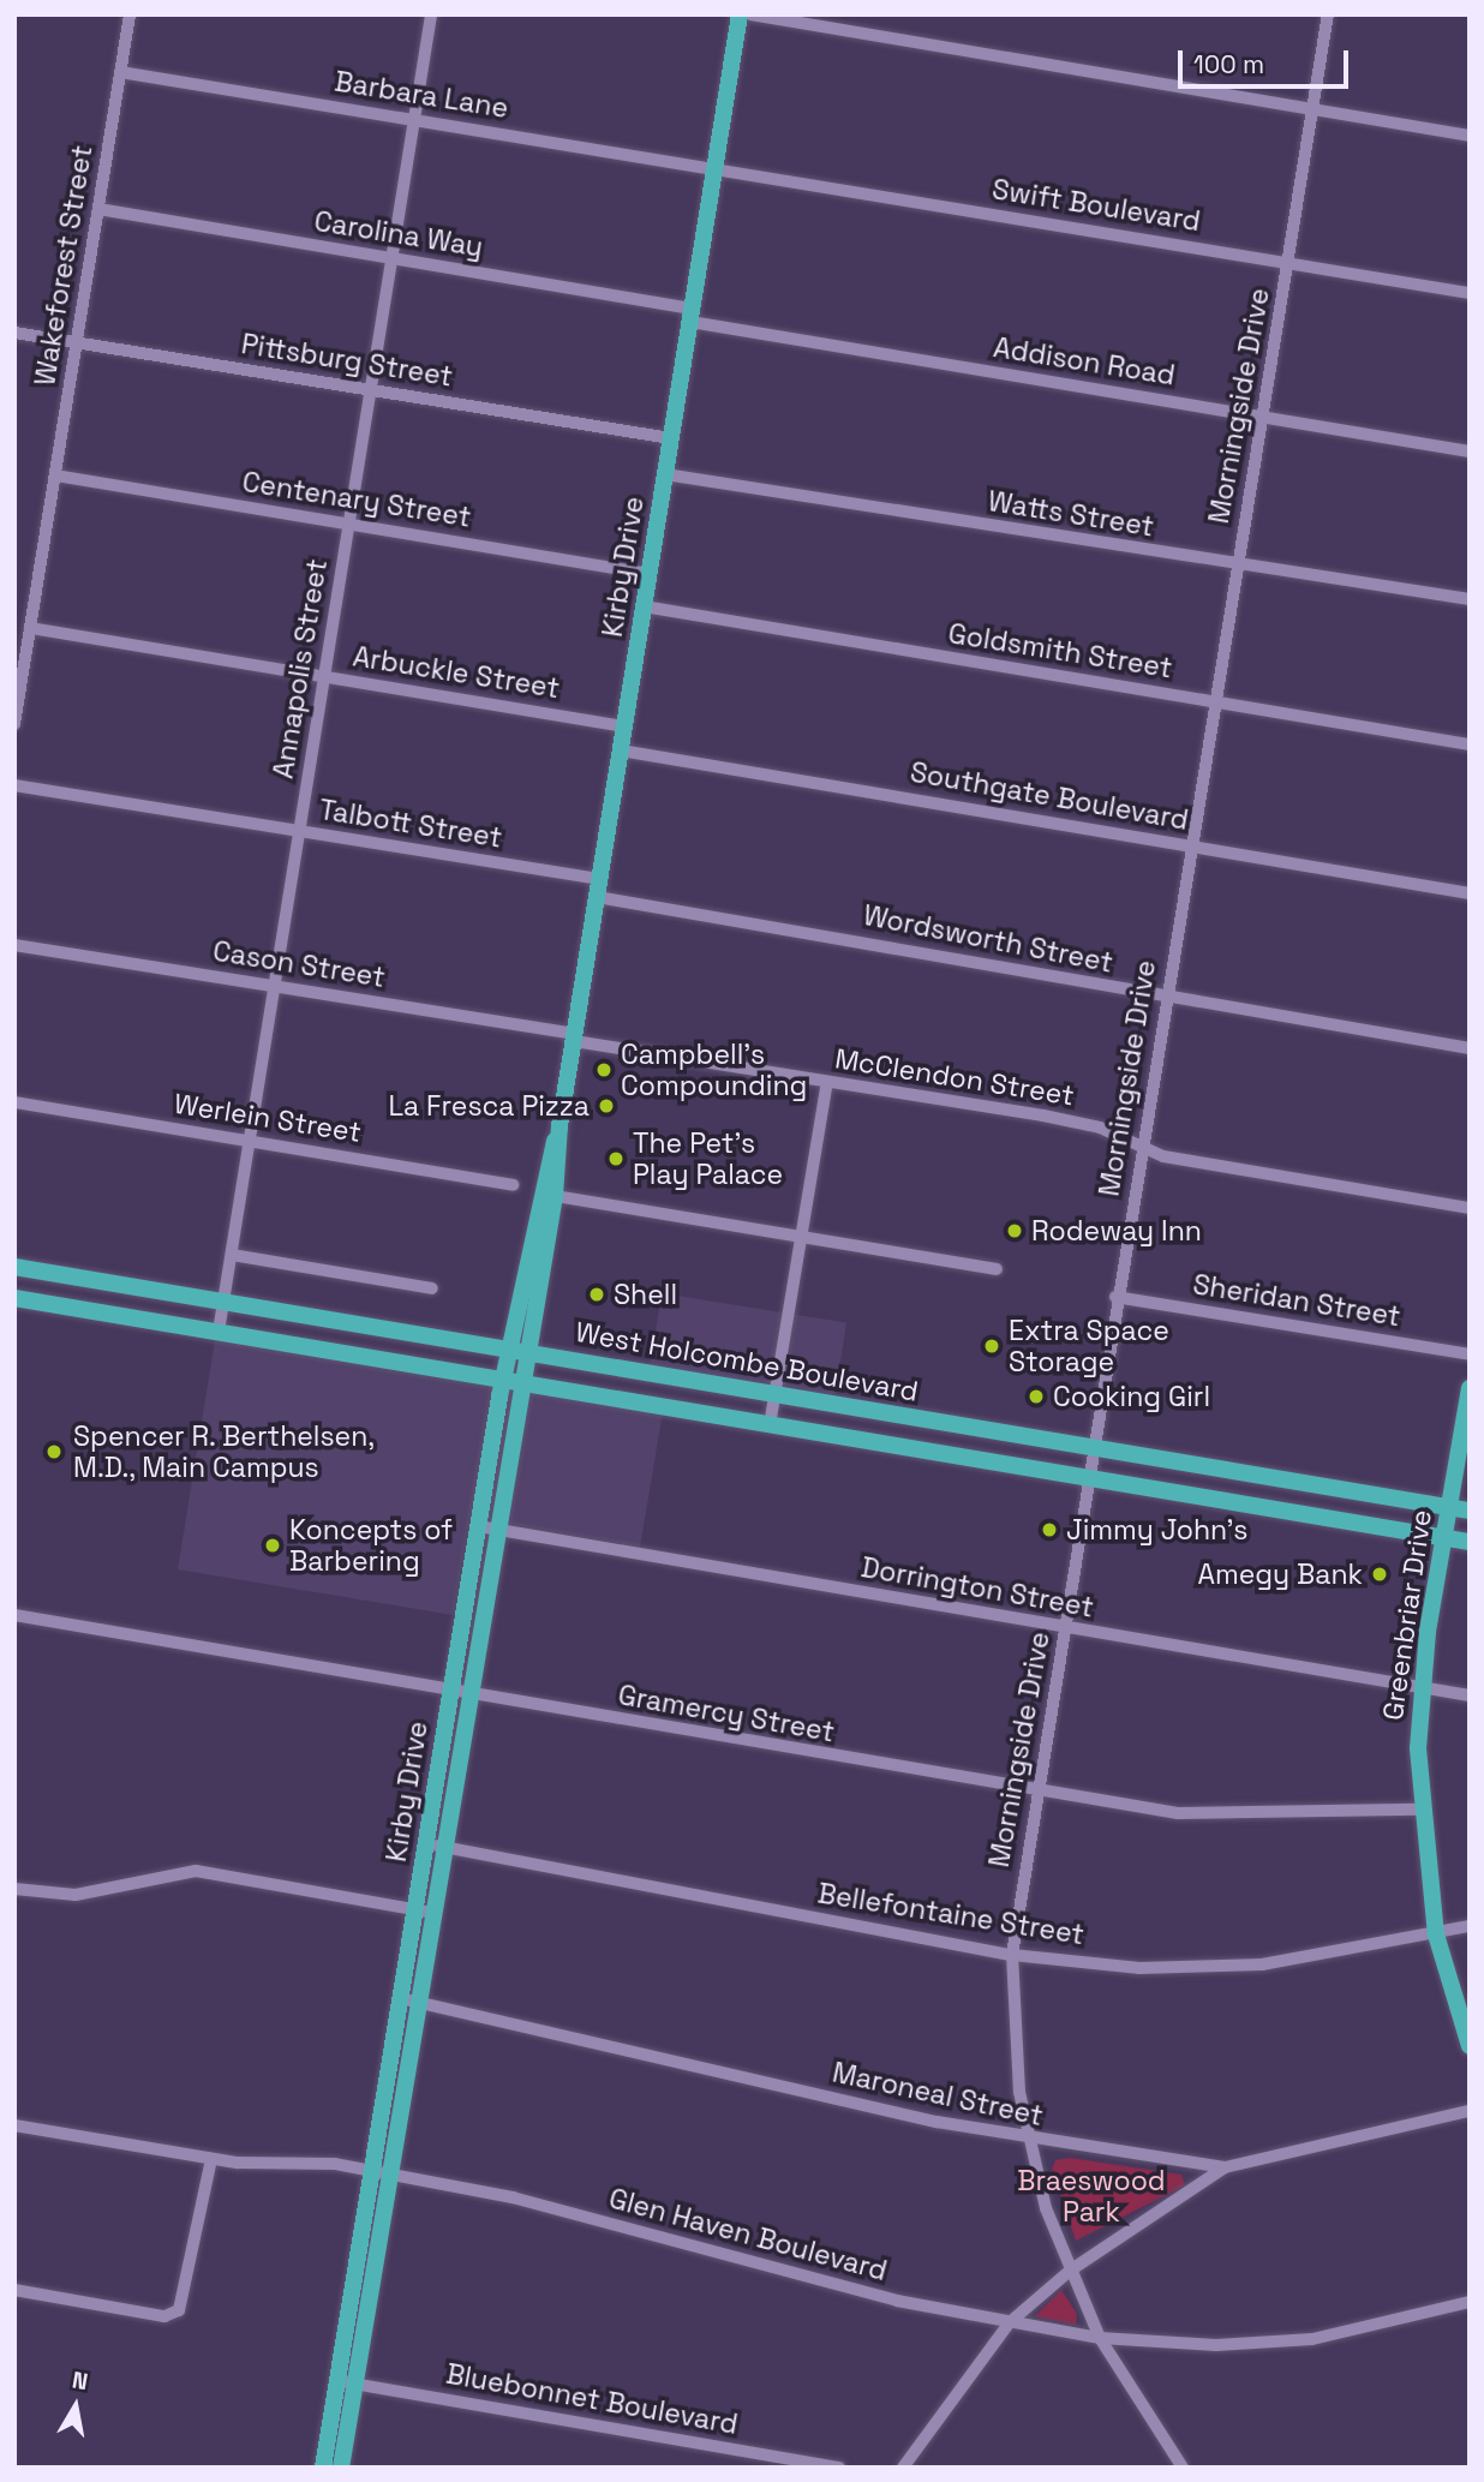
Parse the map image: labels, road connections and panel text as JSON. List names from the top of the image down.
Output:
{
  "streets": {
    "main road": ["Kirby Drive", "West Holcombe Boulevard", "Greenbriar Drive"],
    "street": [
      "Barbara Lane",
      "Swift Boulevard",
      "Carolina Way",
      "Wakeforest Street",
      "Pittsburg Street",
      "Addison Road",
      "Morningside Drive",
      "Centenary Street",
      "Watts Street",
      "Goldsmith Street",
      "Annapolis Street",
      "Arbuckle Street",
      "Southgate Boulevard",
      "Talbott Street",
      "Wordsworth Street",
      "Cason Street",
      "McClendon Street",
      "Werlein Street",
      "Sheridan Street",
      "Dorrington Street",
      "Gramercy Street",
      "Bellefontaine Street",
      "Maroneal Street",
      "Glen Haven Boulevard",
      "Bluebonnet Boulevard"
    ]
  },
  "crossings": [
    ["Barbara Lane", "Swift Boulevard"],
    ["Barbara Lane", "Wakeforest Street"],
    ["Barbara Lane", "Kirby Drive"],
    ["Barbara Lane", "Annapolis Street"],
    ["Swift Boulevard", "Morningside Drive"],
    ["Swift Boulevard", "Kirby Drive"],
    ["Carolina Way", "Wakeforest Street"],
    ["Carolina Way", "Addison Road"],
    ["Carolina Way", "Kirby Drive"],
    ["Carolina Way", "Annapolis Street"],
    ["Wakeforest Street", "Pittsburg Street"],
    ["Wakeforest Street", "Centenary Street"],
    ["Wakeforest Street", "Arbuckle Street"],
    ["Pittsburg Street", "Kirby Drive"],
    ["Pittsburg Street", "Annapolis Street"],
    ["Addison Road", "Morningside Drive"],
    ["Addison Road", "Kirby Drive"],
    ["Morningside Drive", "Watts Street"],
    ["Morningside Drive", "Goldsmith Street"],
    ["Morningside Drive", "Southgate Boulevard"],
    ["Morningside Drive", "Wordsworth Street"],
    ["Morningside Drive", "McClendon Street"],
    ["Morningside Drive", "Sheridan Street"],
    ["Morningside Drive", "West Holcombe Boulevard"],
    ["Morningside Drive", "Dorrington Street"],
    ["Morningside Drive", "Gramercy Street"],
    ["Morningside Drive", "Bellefontaine Street"],
    ["Morningside Drive", "Maroneal Street"],
    ["Morningside Drive", "Glen Haven Boulevard"],
    ["Centenary Street", "Kirby Drive"],
    ["Centenary Street", "Annapolis Street"],
    ["Watts Street", "Kirby Drive"],
    ["Kirby Drive", "Goldsmith Street"],
    ["Kirby Drive", "Arbuckle Street"],
    ["Kirby Drive", "Southgate Boulevard"],
    ["Kirby Drive", "Talbott Street"],
    ["Kirby Drive", "Wordsworth Street"],
    ["Kirby Drive", "Cason Street"],
    ["Kirby Drive", "McClendon Street"],
    ["Kirby Drive", "West Holcombe Boulevard"],
    ["Kirby Drive", "Dorrington Street"],
    ["Kirby Drive", "Gramercy Street"],
    ["Kirby Drive", "Bellefontaine Street"],
    ["Kirby Drive", "Maroneal Street"],
    ["Kirby Drive", "Glen Haven Boulevard"],
    ["Kirby Drive", "Bluebonnet Boulevard"],
    ["Annapolis Street", "Arbuckle Street"],
    ["Annapolis Street", "Talbott Street"],
    ["Annapolis Street", "Cason Street"],
    ["Annapolis Street", "Werlein Street"],
    ["Annapolis Street", "West Holcombe Boulevard"],
    ["Cason Street", "McClendon Street"],
    ["West Holcombe Boulevard", "Greenbriar Drive"],
    ["Dorrington Street", "Greenbriar Drive"],
    ["Greenbriar Drive", "Gramercy Street"],
    ["Greenbriar Drive", "Bellefontaine Street"]
  ],
  "parks": ["Braeswood Park"],
  "places": [
    "Campbell's Compounding",
    "La Fresca Pizza",
    "The Pet's Play Palace",
    "Rodeway Inn",
    "Shell",
    "Extra Space Storage",
    "Cooking Girl",
    "Spencer R. Berthelsen, M.D., Main Campus",
    "Jimmy John's",
    "Koncepts of Barbering",
    "Amegy Bank"
  ],
  "scale_bar": "100 m",
  "north": "top"
}
